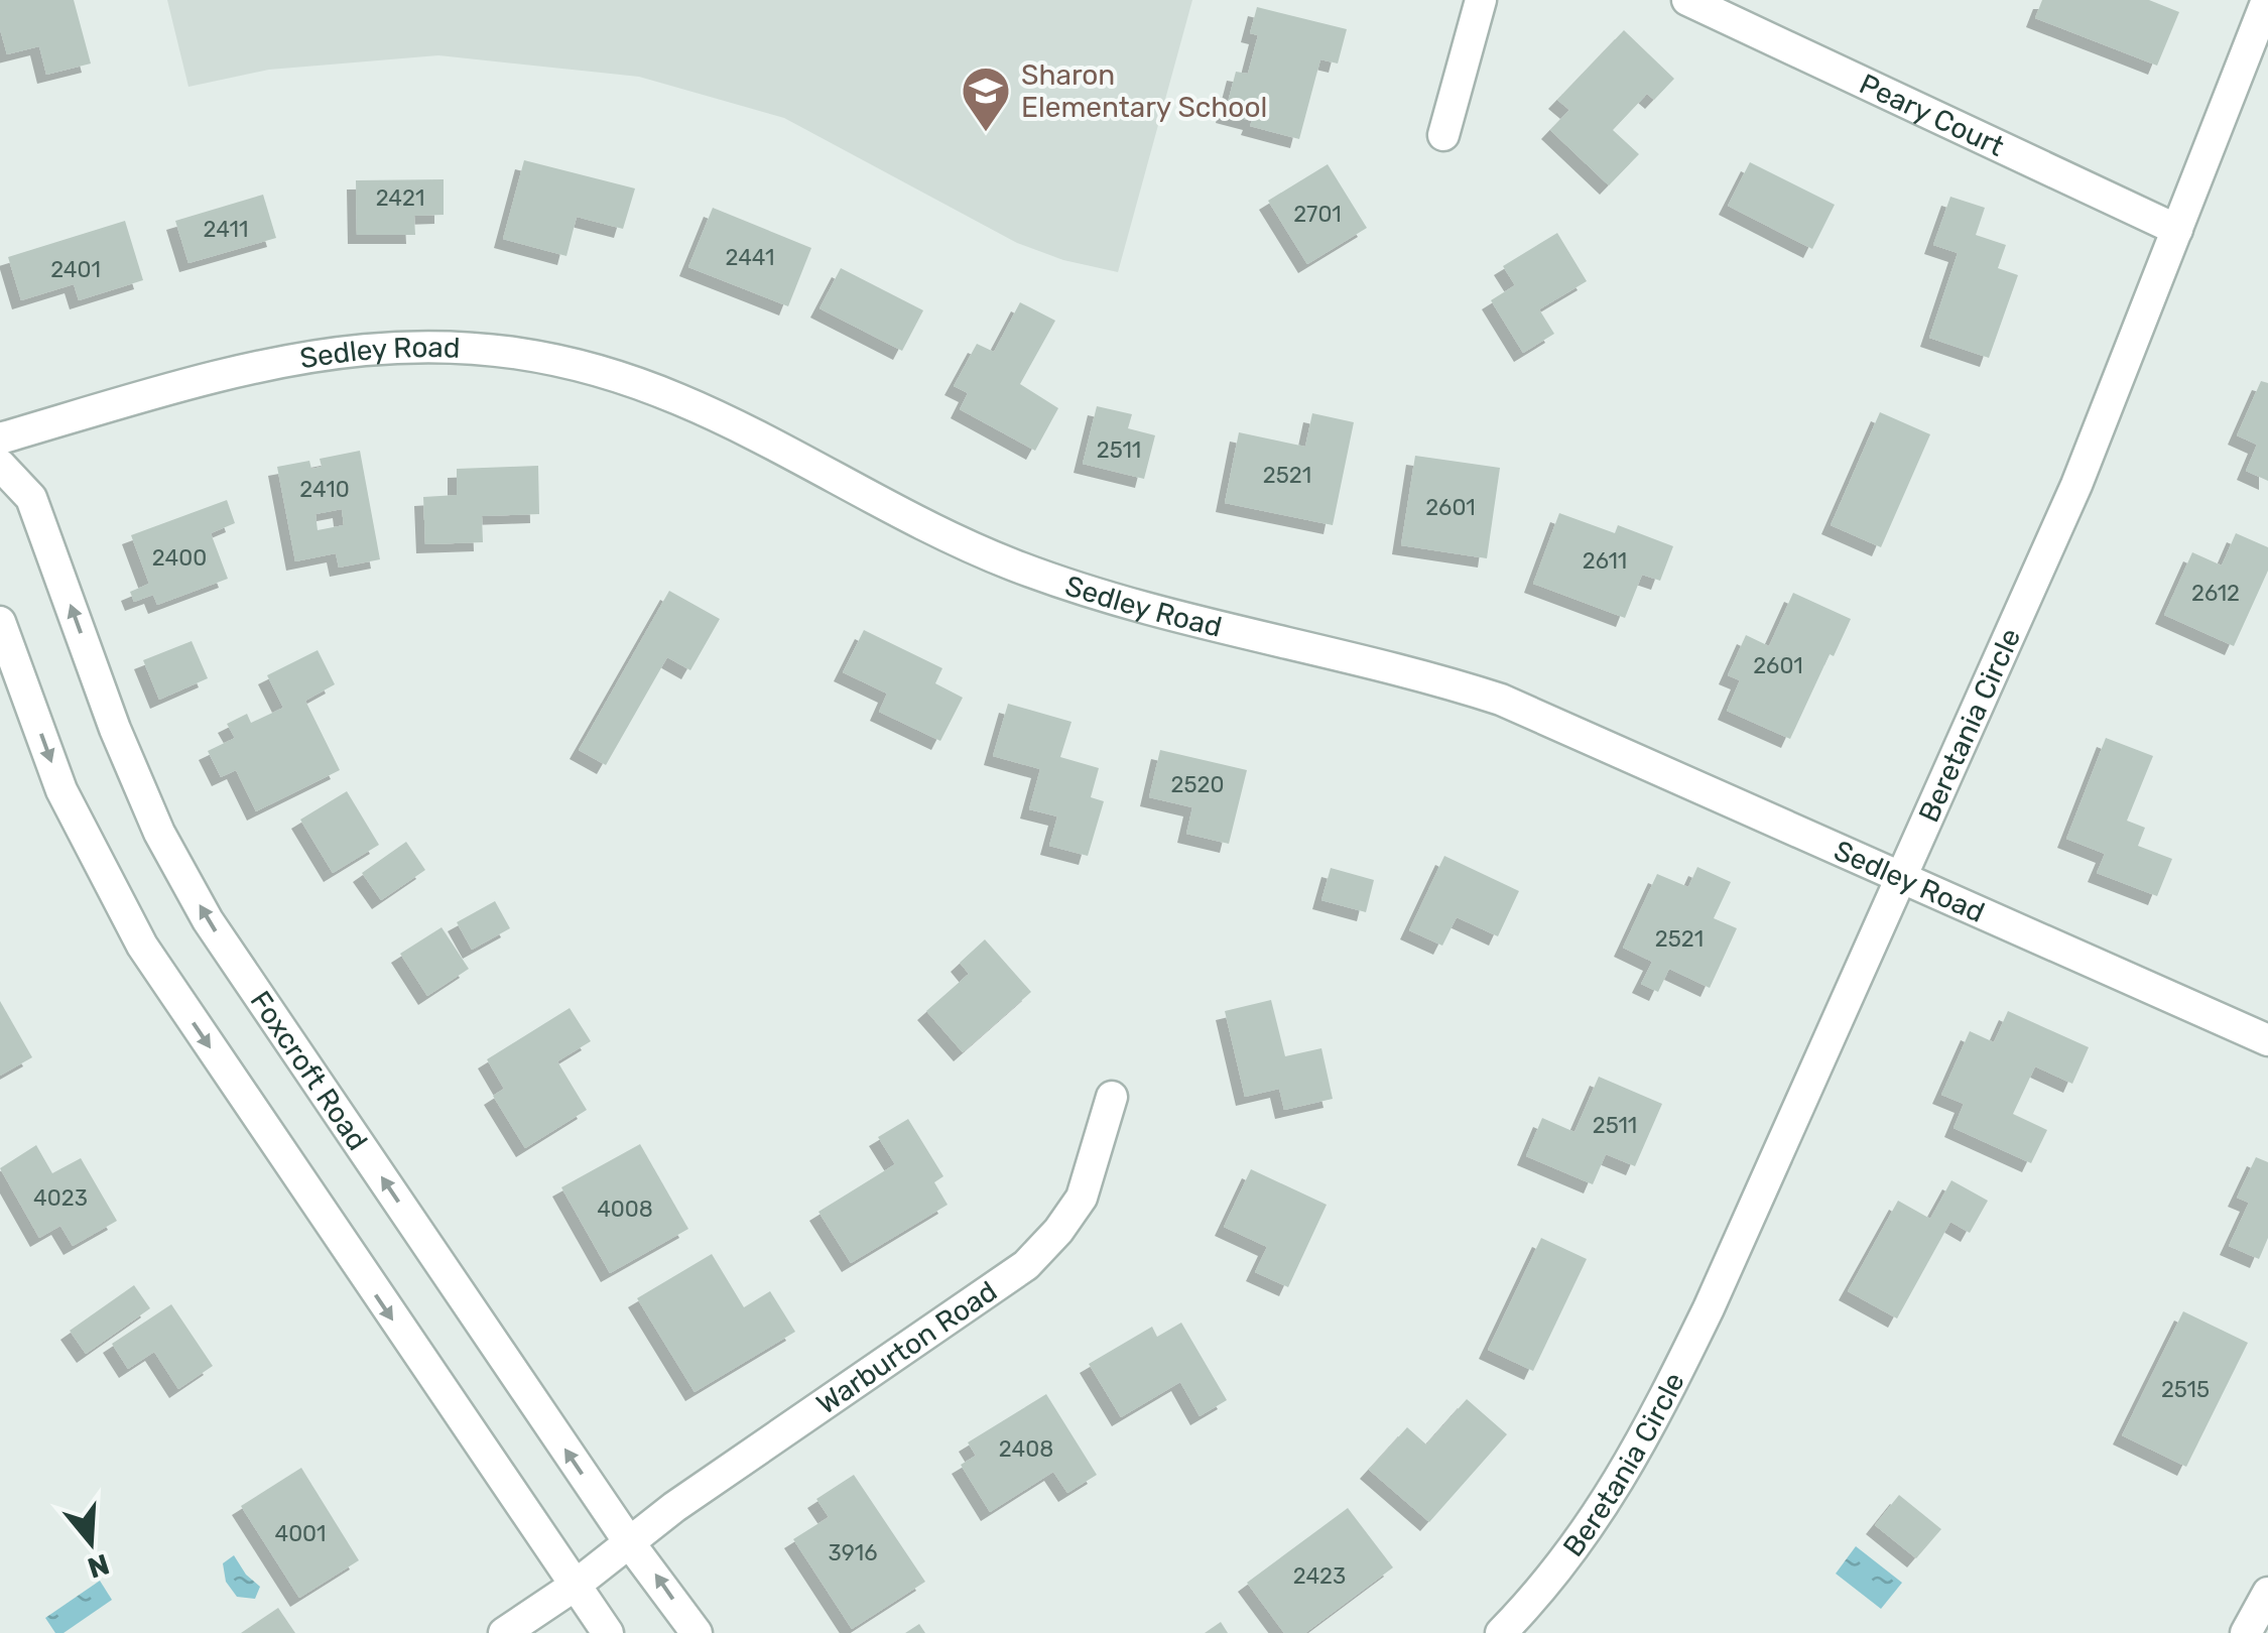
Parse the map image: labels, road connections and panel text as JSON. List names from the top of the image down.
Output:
{
  "streets": {
    "street": [
      "Peary Court",
      "Sedley Road",
      "Beretania Circle",
      "Foxcroft Road",
      "Warburton Road"
    ]
  },
  "crossings": [
    ["Peary Court", "Beretania Circle"],
    ["Sedley Road", "Beretania Circle"],
    ["Foxcroft Road", "Warburton Road"]
  ],
  "places": {
    "school or university": ["Sharon Elementary School"]
  },
  "house_numbers": [
    "2421",
    "2701",
    "2411",
    "2441",
    "2401",
    "2511",
    "2521",
    "2410",
    "2601",
    "2400",
    "2611",
    "2612",
    "2601",
    "2520",
    "2521",
    "2511",
    "4023",
    "4008",
    "2515",
    "2408",
    "4001",
    "3916",
    "2423"
  ],
  "north": "bottom"
}
